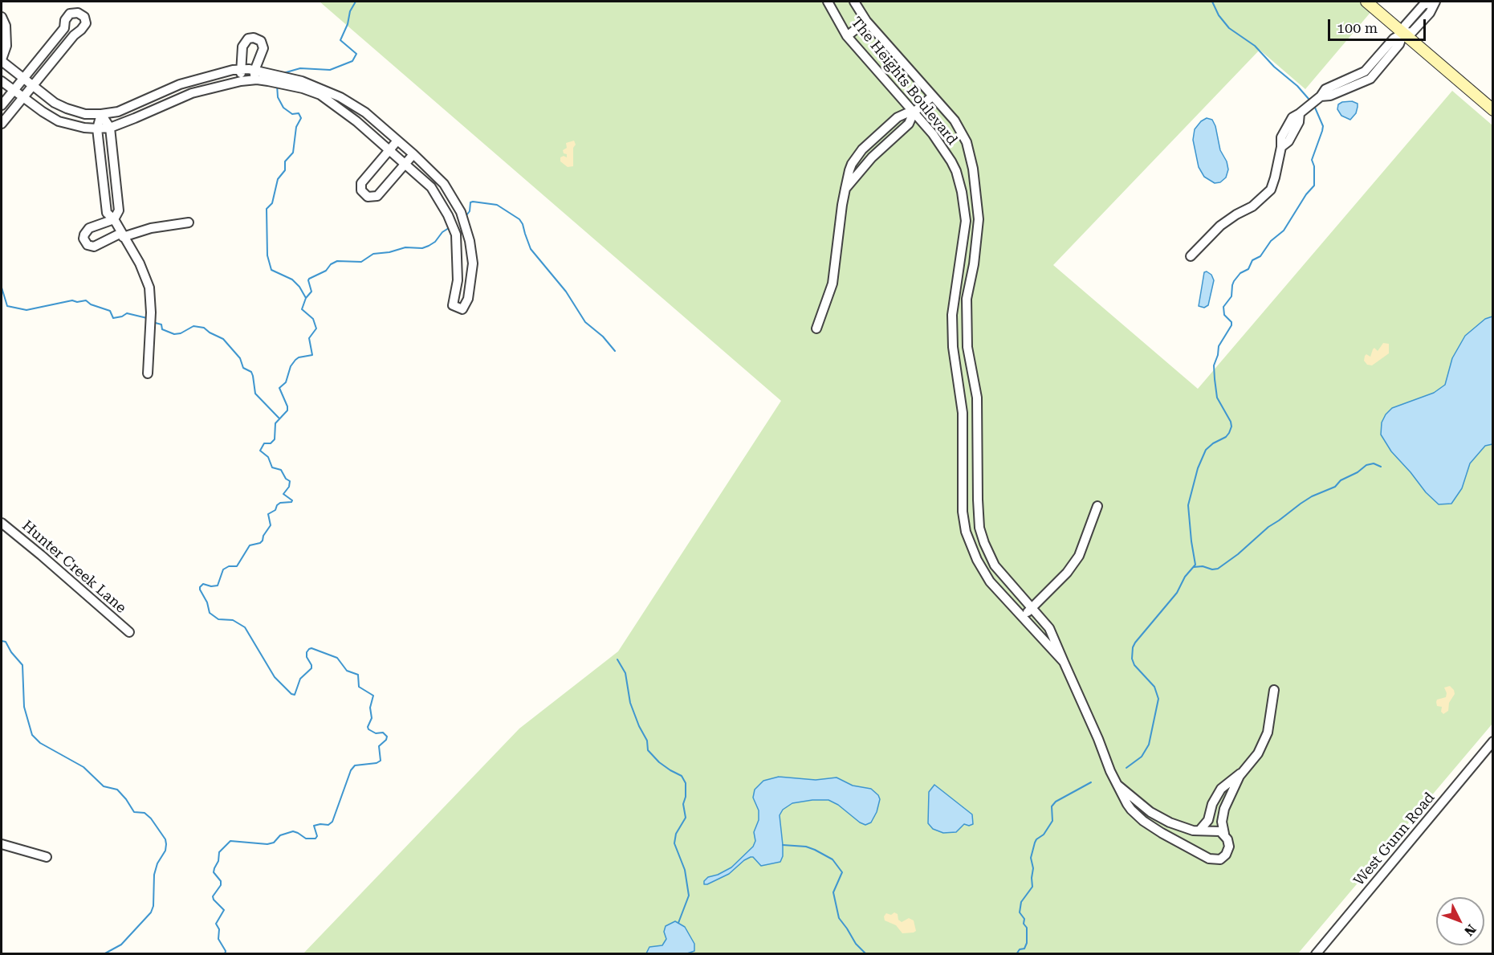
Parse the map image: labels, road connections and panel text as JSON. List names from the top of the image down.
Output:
{
  "streets": {
    "street": ["The Heights Boulevard", "Hunter Creek Lane", "West Gunn Road"]
  },
  "scale_bar": "100 m",
  "north": "bottom right"
}
